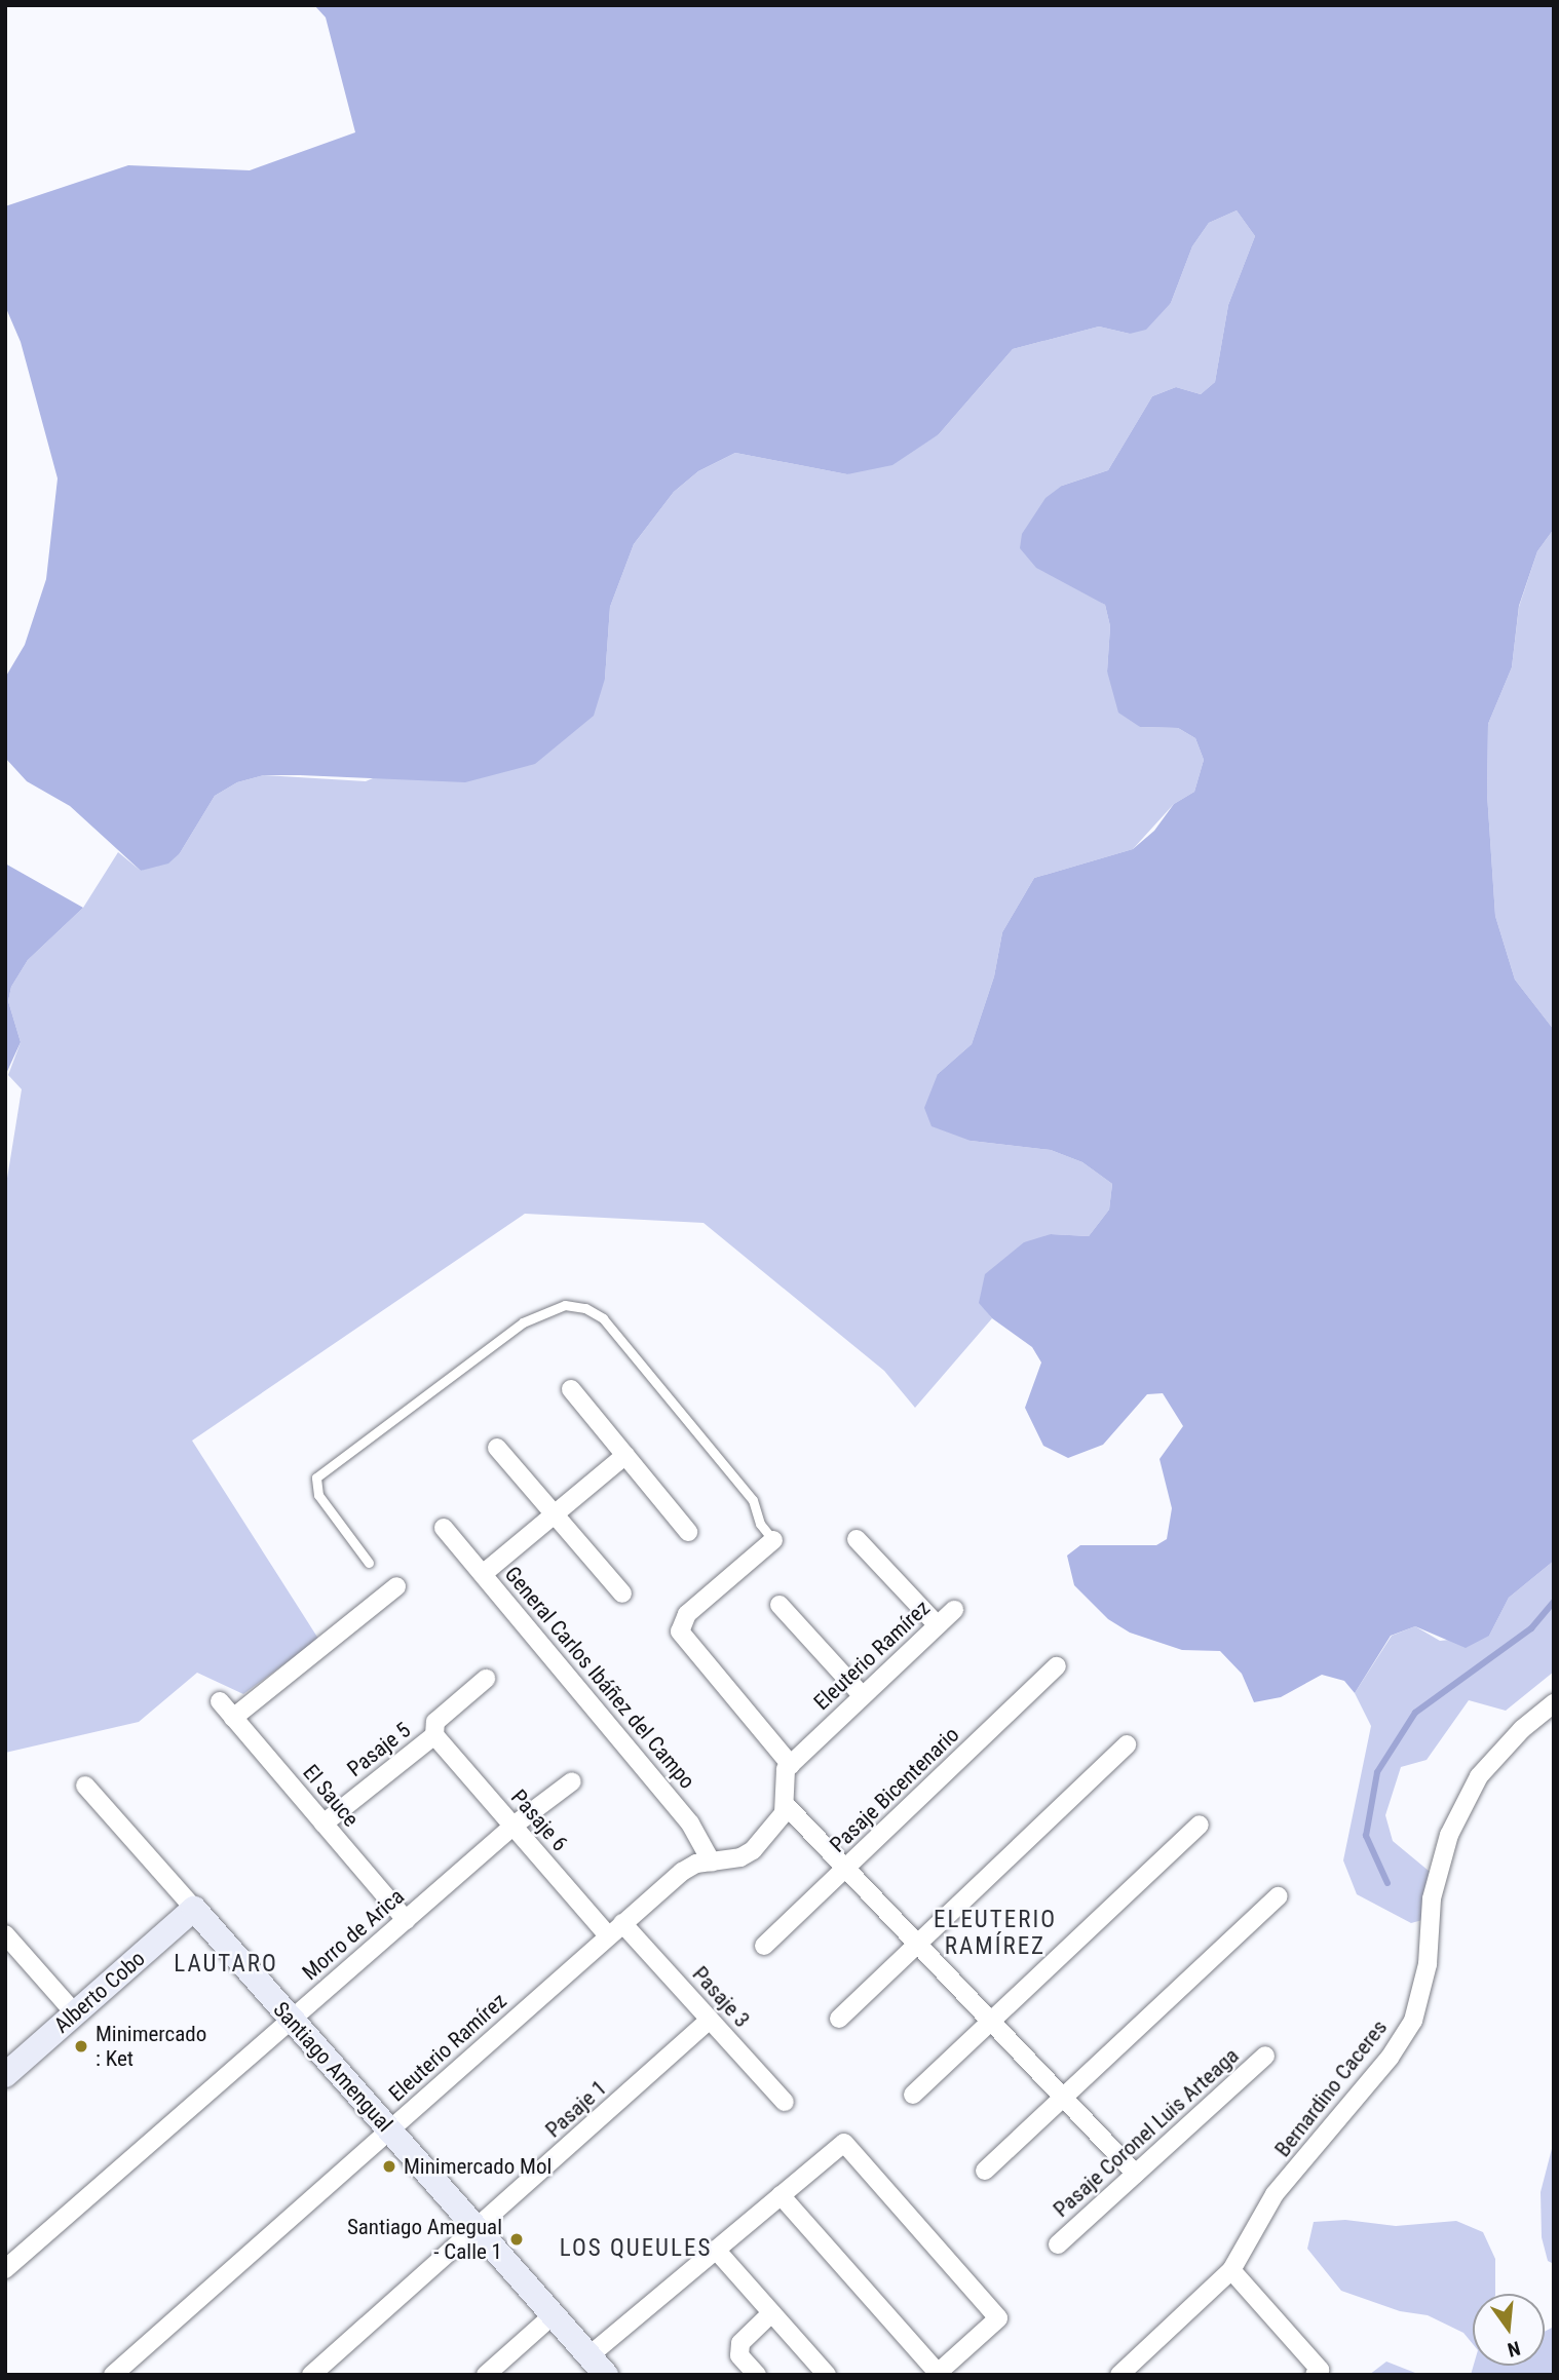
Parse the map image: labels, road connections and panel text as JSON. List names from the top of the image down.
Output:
{
  "streets": {
    "street": [
      "Eleuterio Ramírez",
      "General Carlos Ibáñez del Campo",
      "Pasaje 5",
      "Pasaje Bicentenario",
      "El Sauce",
      "Pasaje 6",
      "Morro de Arica",
      "Alberto Cobo",
      "Pasaje 3",
      "Santiago Amengual",
      "Bernardino Caceres",
      "Pasaje 1",
      "Pasaje Coronel Luis Arteaga"
    ]
  },
  "crossings": [
    ["Eleuterio Ramírez", "General Carlos Ibáñez del Campo"],
    ["Eleuterio Ramírez", "Pasaje 6"],
    ["Eleuterio Ramírez", "Pasaje 3"],
    ["Eleuterio Ramírez", "Santiago Amengual"],
    ["Pasaje 5", "El Sauce"],
    ["Pasaje 5", "Pasaje 6"],
    ["El Sauce", "Morro de Arica"],
    ["Pasaje 6", "Morro de Arica"],
    ["Morro de Arica", "Santiago Amengual"],
    ["Alberto Cobo", "Santiago Amengual"],
    ["Pasaje 3", "Pasaje 1"],
    ["Santiago Amengual", "Pasaje 1"]
  ],
  "districts": ["ELEUTERIO RAMÍREZ", "LAUTARO", "LOS QUEULES"],
  "places": ["Minimercado : Ket", "Minimercado Mol", "Santiago Amegual - Calle 1"],
  "north": "bottom"
}
